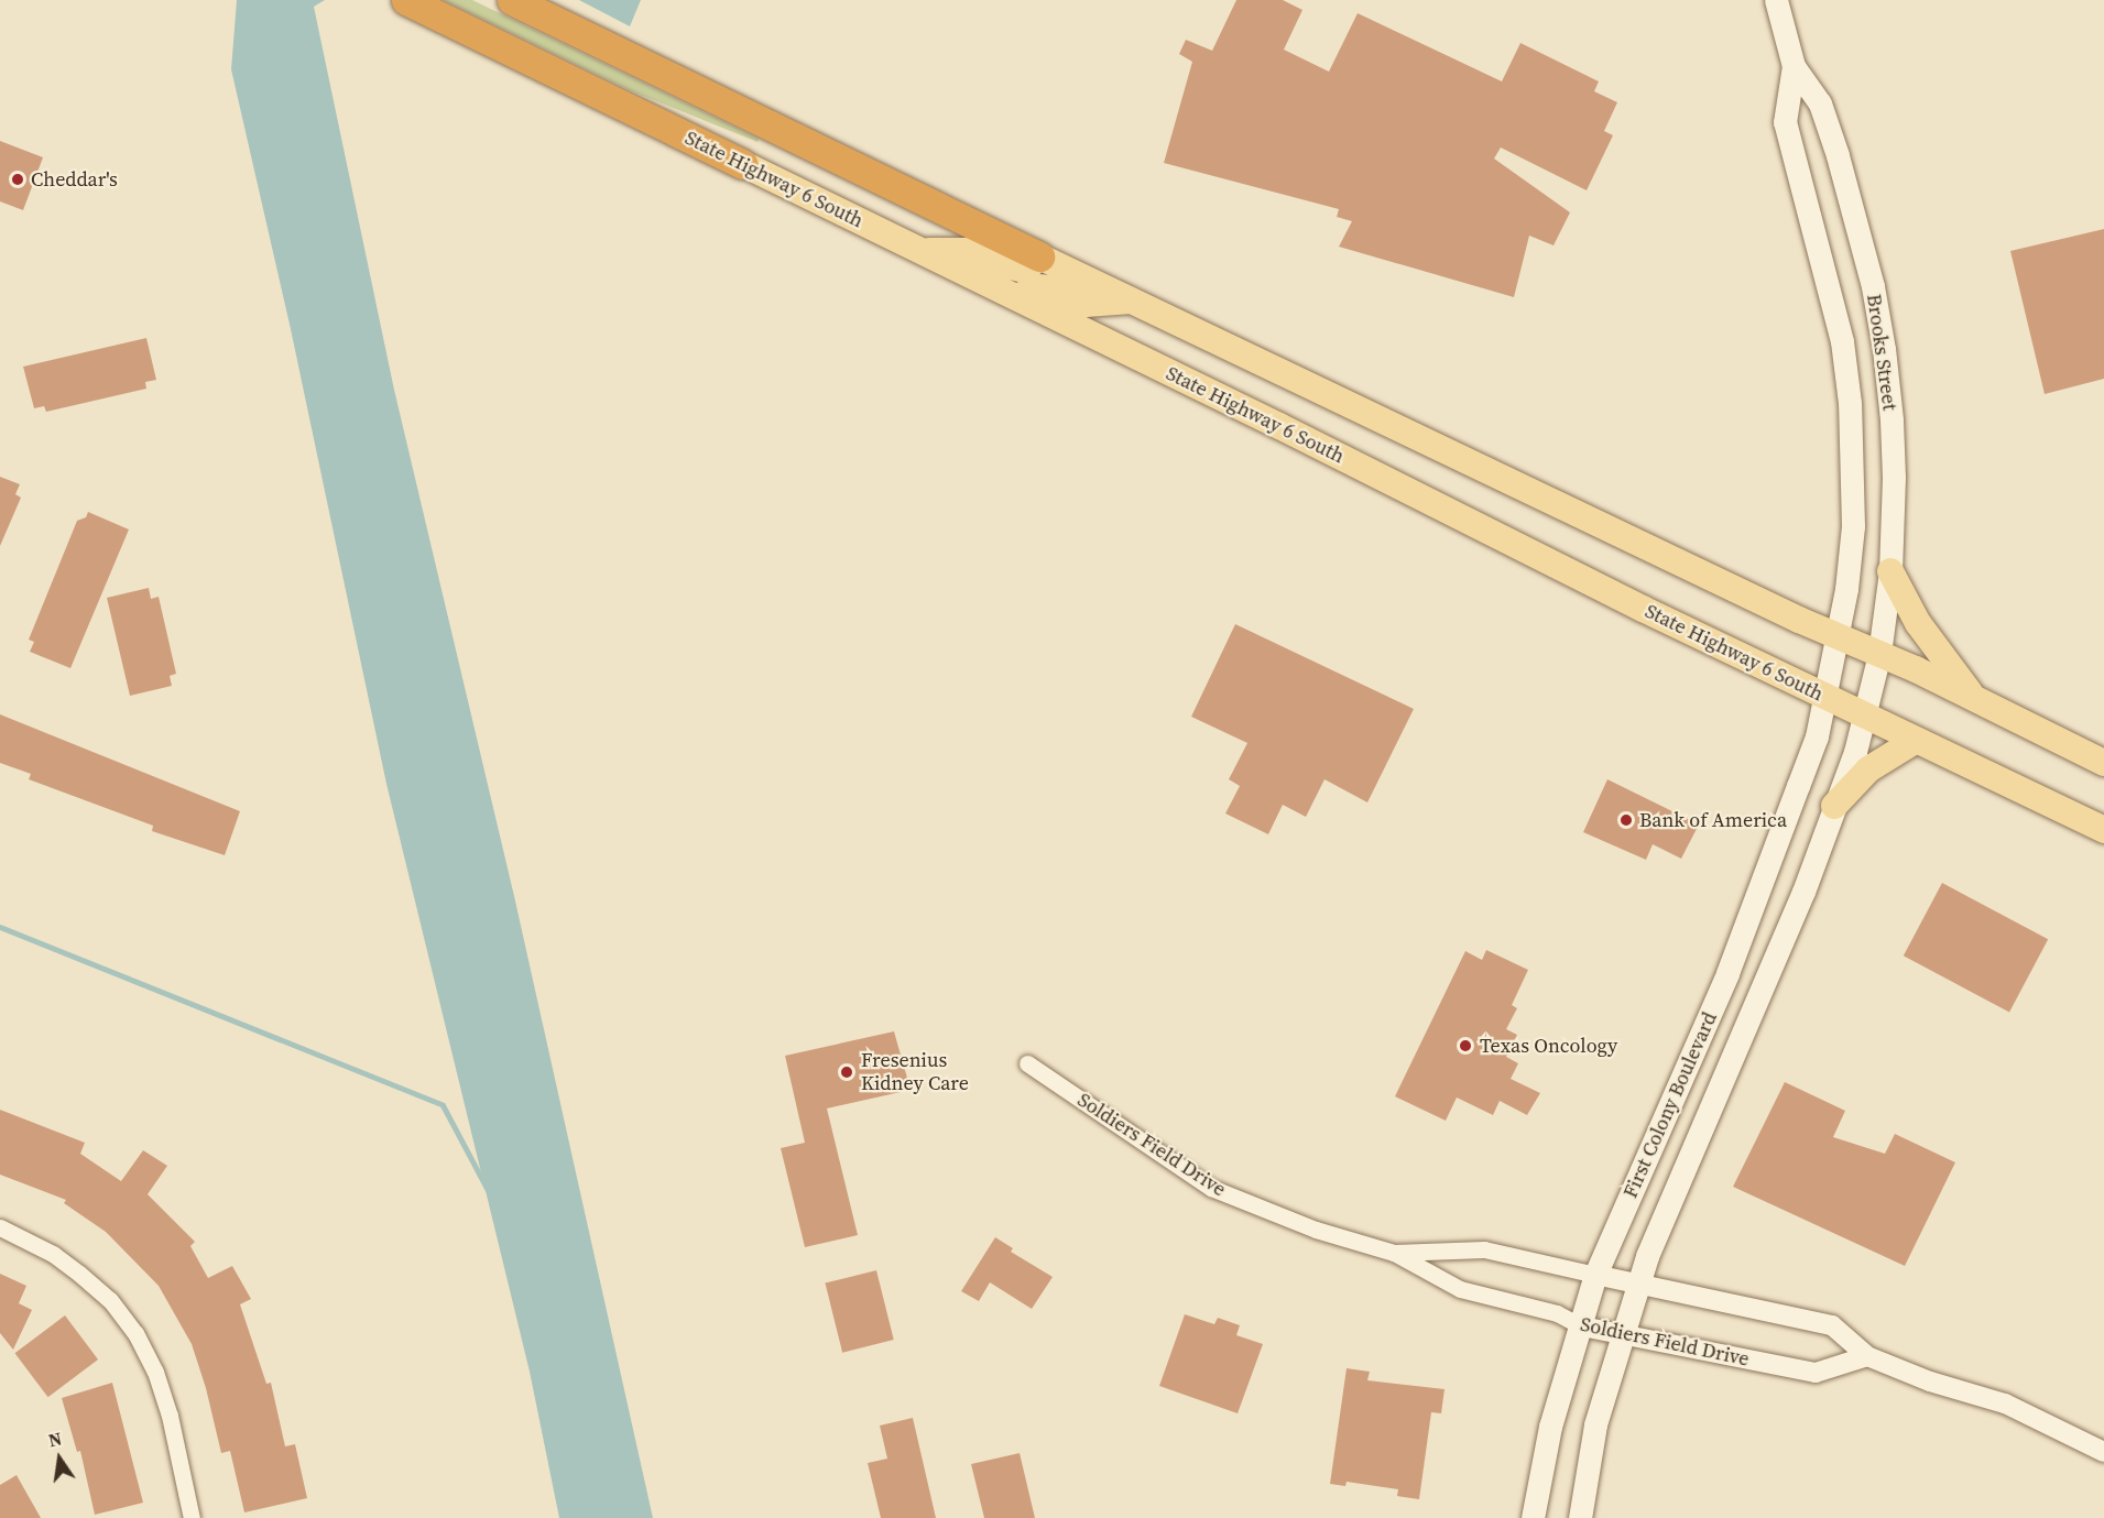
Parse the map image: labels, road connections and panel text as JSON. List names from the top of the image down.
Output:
{
  "streets": {
    "highway": ["State Highway 6 South"],
    "main road": ["Brooks Street", "First Colony Boulevard"],
    "street": ["Soldiers Field Drive"]
  },
  "crossings": [
    ["State Highway 6 South", "Brooks Street"],
    ["State Highway 6 South", "First Colony Boulevard"],
    ["Brooks Street", "First Colony Boulevard"],
    ["First Colony Boulevard", "Soldiers Field Drive"]
  ],
  "places": [
    "Cheddar's",
    "Bank of America",
    "Texas Oncology",
    "Fresenius Kidney Care"
  ],
  "north": "top"
}
